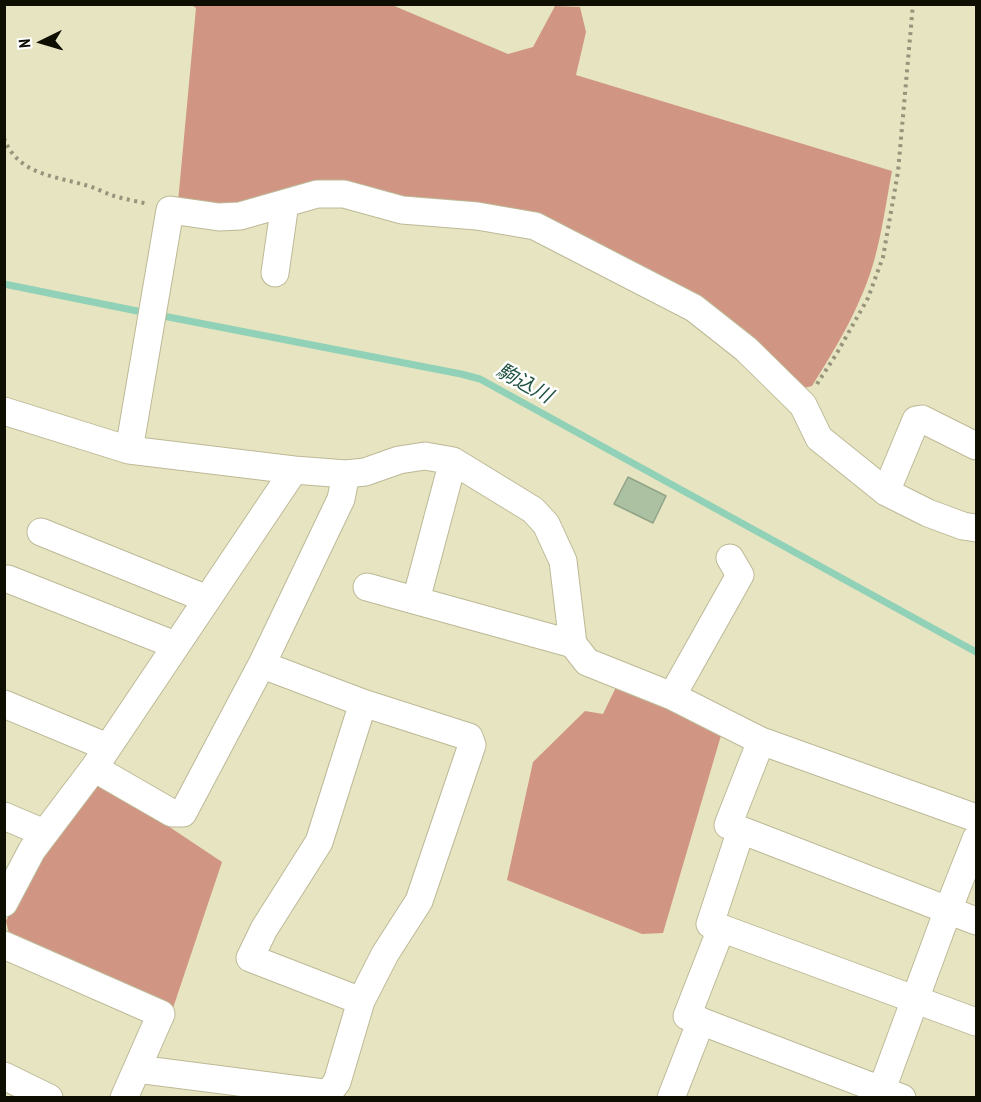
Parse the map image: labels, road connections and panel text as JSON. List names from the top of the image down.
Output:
{
  "water": ["駒込川"],
  "north": "left"
}
